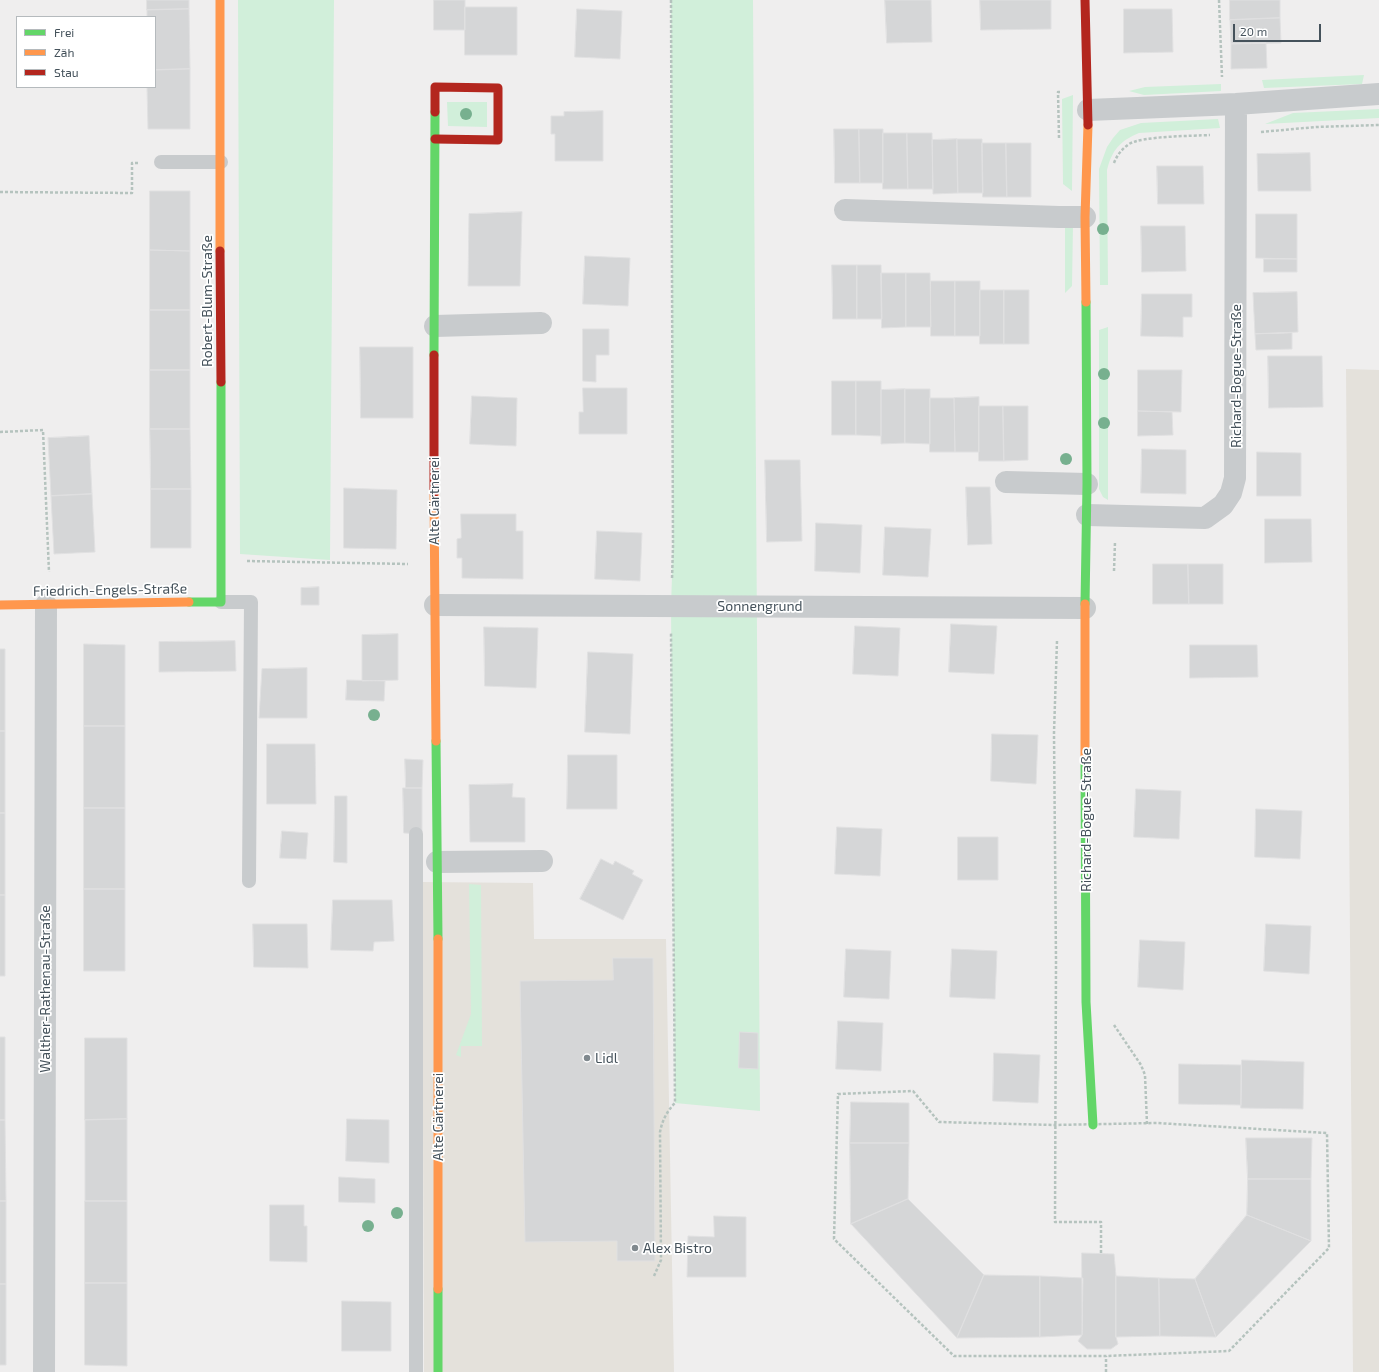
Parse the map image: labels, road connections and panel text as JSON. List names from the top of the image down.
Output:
{
  "streets": {
    "street": [
      "Robert-Blum-Straße",
      "Richard-Bogue-Straße",
      "Alte Gärtnerei",
      "Friedrich-Engels-Straße",
      "Sonnengrund",
      "Walther-Rathenau-Straße"
    ]
  },
  "crossings": [
    ["Robert-Blum-Straße", "Friedrich-Engels-Straße"],
    ["Richard-Bogue-Straße", "Sonnengrund"],
    ["Alte Gärtnerei", "Sonnengrund"],
    ["Friedrich-Engels-Straße", "Walther-Rathenau-Straße"]
  ],
  "places": ["Lidl", "Alex Bistro"],
  "legend": ["Frei", "Zäh", "Stau"],
  "scale_bar": "20 m"
}
